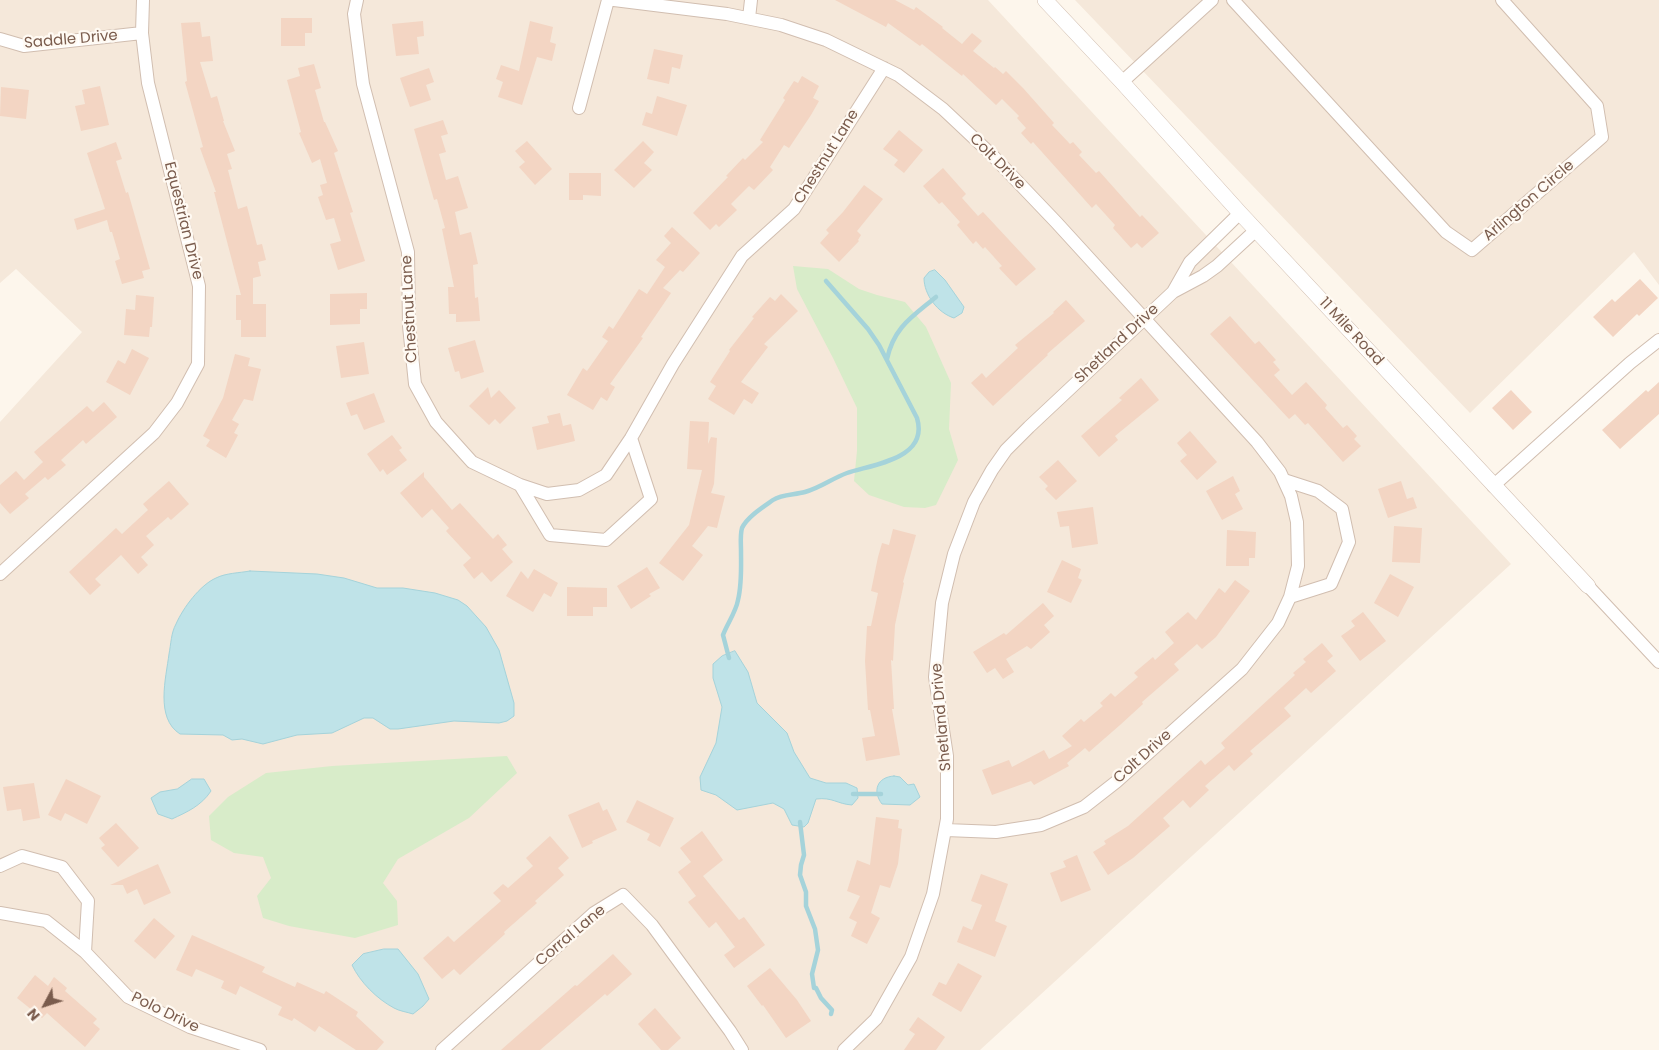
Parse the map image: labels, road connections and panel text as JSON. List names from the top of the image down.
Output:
{
  "streets": {
    "street": [
      "Saddle Drive",
      "Chestnut Lane",
      "Colt Drive",
      "Arlington Circle",
      "Equestrian Drive",
      "11 Mile Road",
      "Shetland Drive",
      "Corral Lane",
      "Polo Drive"
    ]
  },
  "crossings": [
    ["Saddle Drive", "Equestrian Drive"],
    ["Chestnut Lane", "Colt Drive"],
    ["Colt Drive", "Shetland Drive"],
    ["11 Mile Road", "Shetland Drive"]
  ],
  "north": "bottom left"
}
